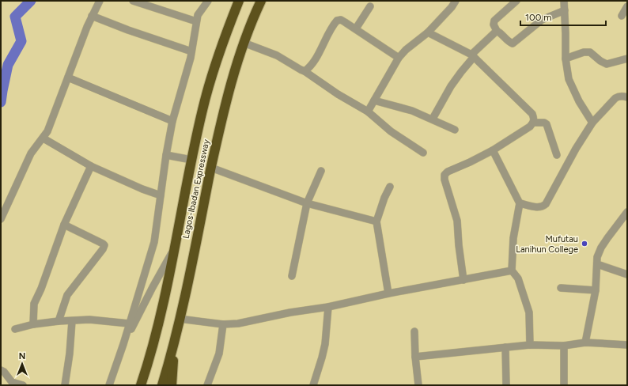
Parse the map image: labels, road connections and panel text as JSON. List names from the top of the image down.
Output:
{
  "streets": {
    "highway": ["Lagos-Ibadan Expressway"]
  },
  "places": ["Mufutau Lanihun College"],
  "scale_bar": "100 m",
  "north": "top"
}
